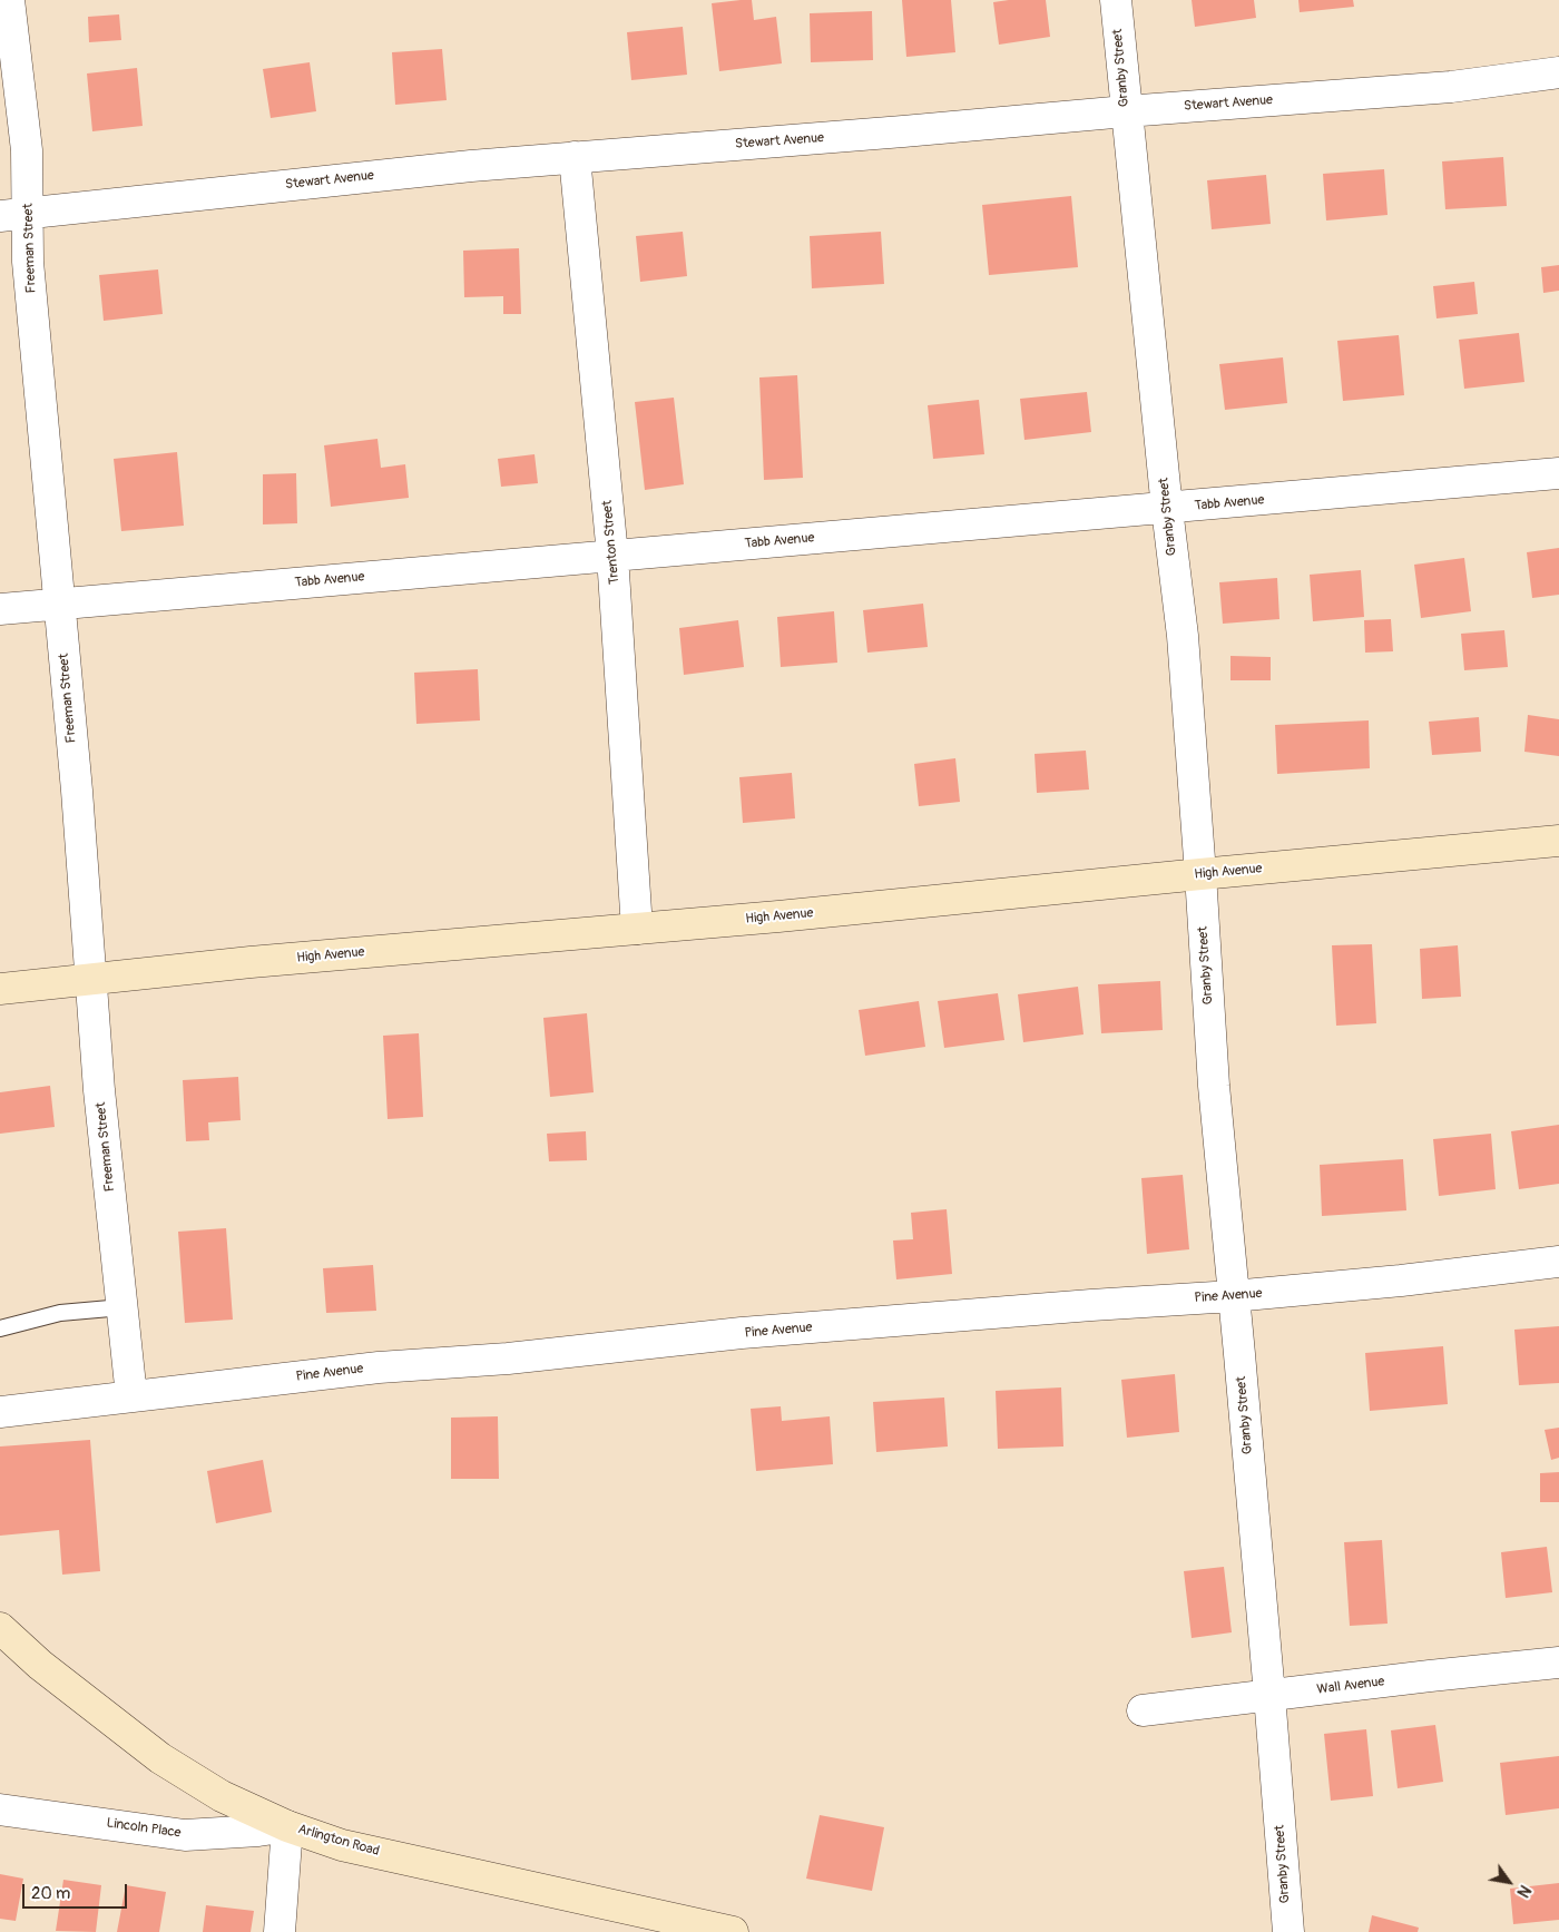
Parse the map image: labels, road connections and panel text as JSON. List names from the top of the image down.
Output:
{
  "streets": {
    "main road": ["High Avenue", "Arlington Road"],
    "street": [
      "Granby Street",
      "Stewart Avenue",
      "Freeman Street",
      "Tabb Avenue",
      "Trenton Street",
      "Pine Avenue",
      "Wall Avenue",
      "Lincoln Place"
    ]
  },
  "crossings": [
    ["Granby Street", "Stewart Avenue"],
    ["Granby Street", "Tabb Avenue"],
    ["Granby Street", "High Avenue"],
    ["Granby Street", "Pine Avenue"],
    ["Granby Street", "Wall Avenue"],
    ["Stewart Avenue", "Freeman Street"],
    ["Stewart Avenue", "Trenton Street"],
    ["Freeman Street", "Tabb Avenue"],
    ["Freeman Street", "High Avenue"],
    ["Freeman Street", "Pine Avenue"],
    ["Tabb Avenue", "Trenton Street"],
    ["Trenton Street", "High Avenue"],
    ["Lincoln Place", "Arlington Road"]
  ],
  "scale_bar": "20 m",
  "north": "bottom right"
}
